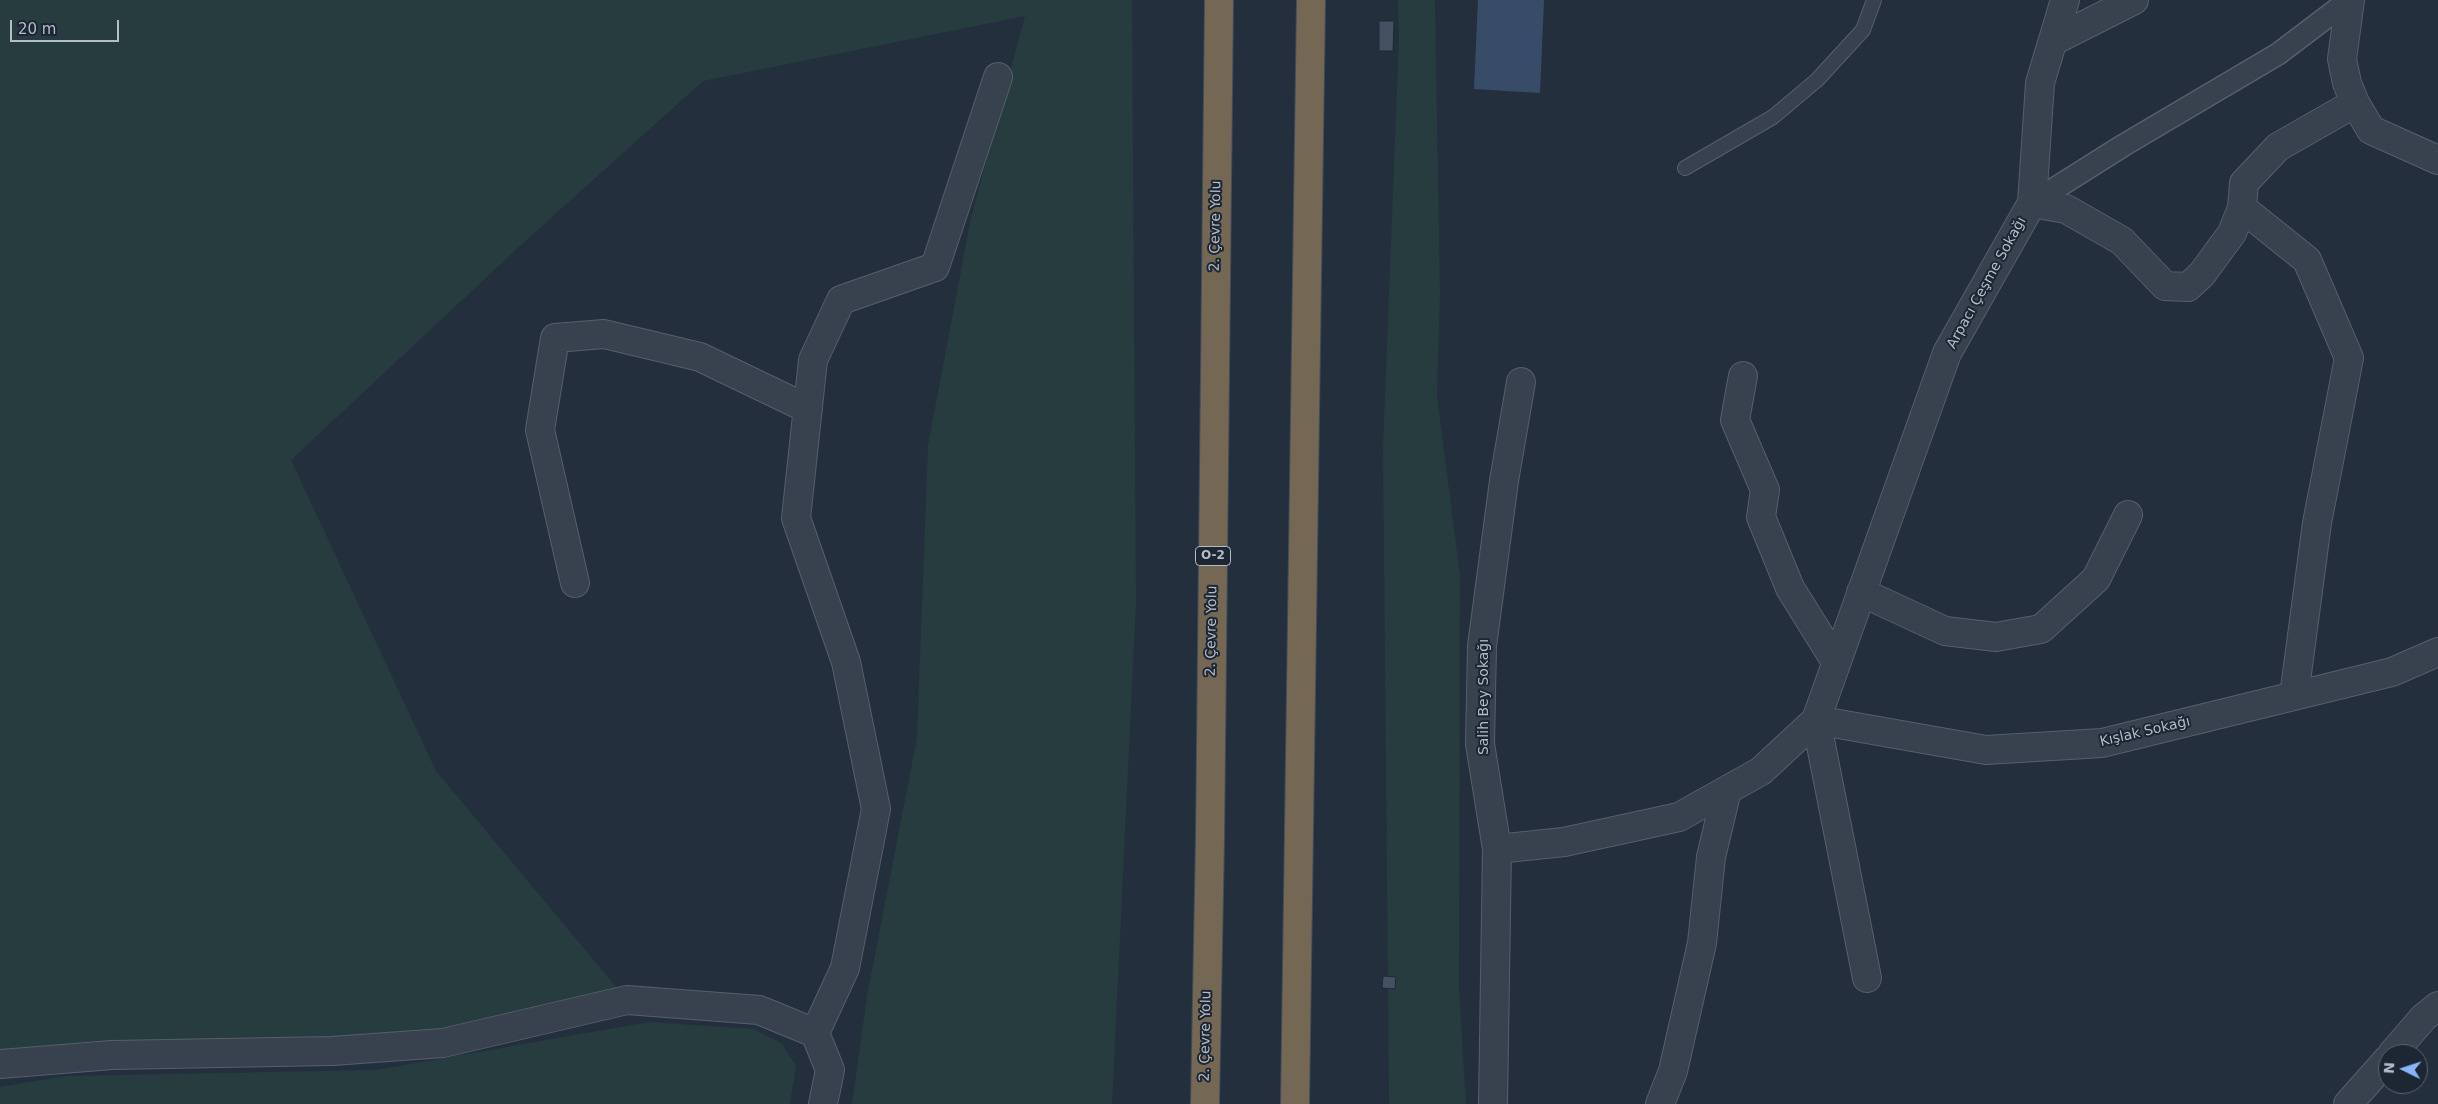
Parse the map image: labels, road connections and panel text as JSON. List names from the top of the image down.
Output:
{
  "streets": {
    "highway": ["2. Çevre Yolu", "O-2"],
    "street": ["Arpacı Çeşme Sokağı", "Salih Bey Sokağı", "Kışlak Sokağı"]
  },
  "crossings": [
    ["Arpacı Çeşme Sokağı", "Kışlak Sokağı"]
  ],
  "scale_bar": "20 m",
  "north": "left"
}
